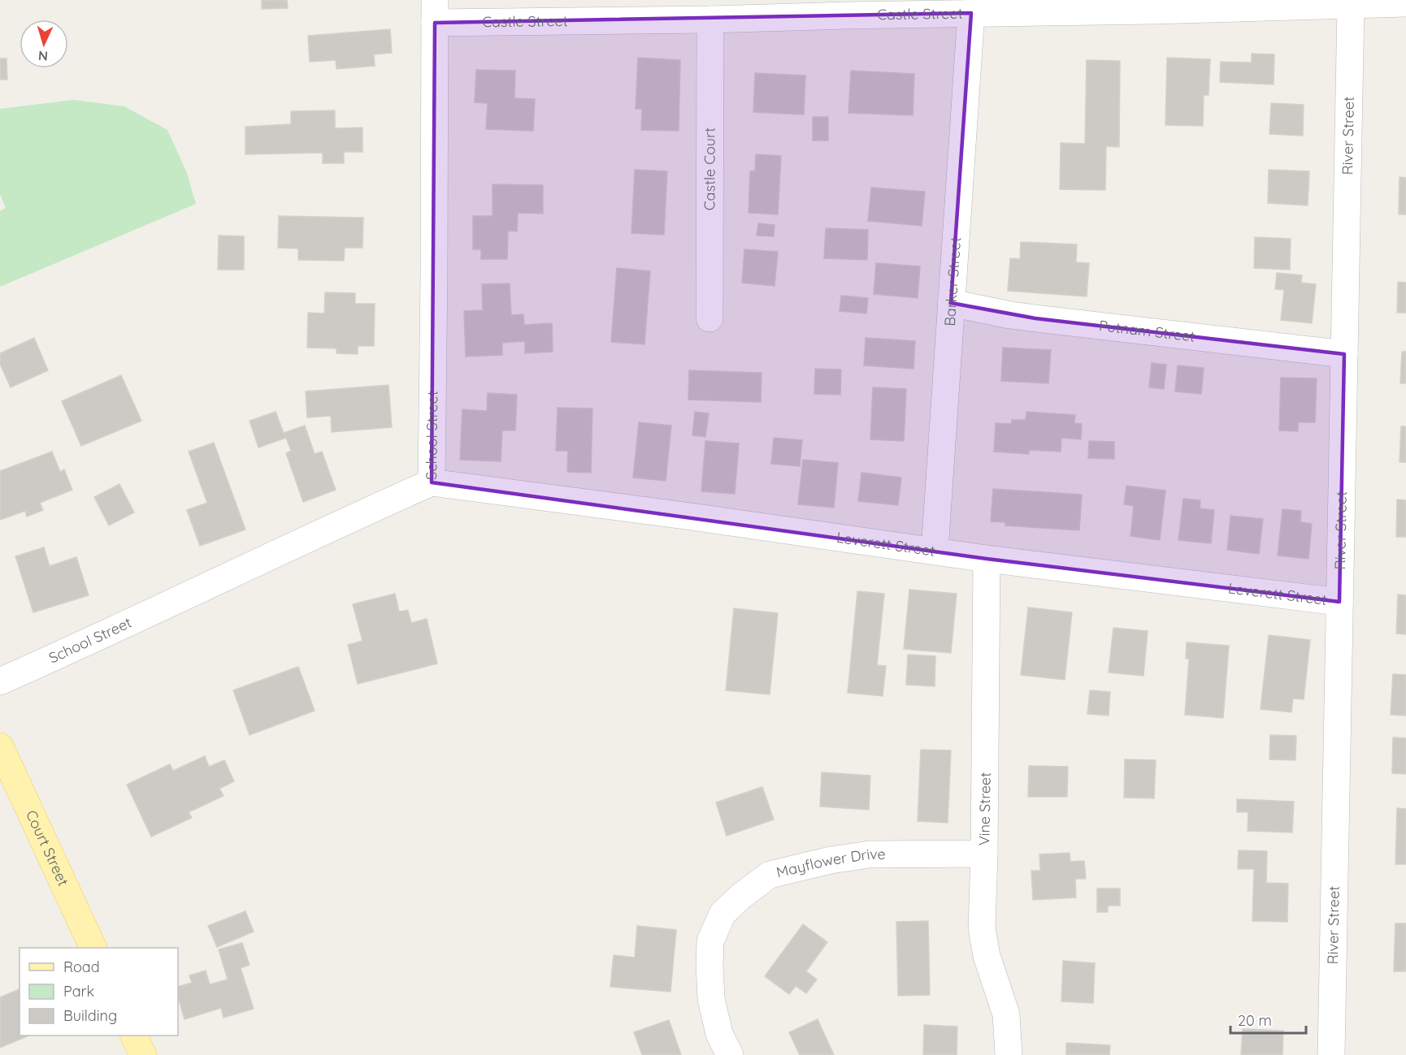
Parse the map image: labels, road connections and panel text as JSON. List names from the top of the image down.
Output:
{
  "streets": {
    "main road": ["Court Street"],
    "street": [
      "Castle Street",
      "River Street",
      "Castle Court",
      "Barker Street",
      "Putnam Street",
      "School Street",
      "Leverett Street",
      "Vine Street",
      "Mayflower Drive"
    ]
  },
  "crossings": [
    ["Castle Street", "River Street"],
    ["Castle Street", "Castle Court"],
    ["Castle Street", "Barker Street"],
    ["Castle Street", "School Street"],
    ["River Street", "Putnam Street"],
    ["River Street", "Leverett Street"],
    ["Barker Street", "Putnam Street"],
    ["Barker Street", "Leverett Street"],
    ["School Street", "Leverett Street"],
    ["Leverett Street", "Vine Street"],
    ["Vine Street", "Mayflower Drive"]
  ],
  "legend": ["Road", "Park", "Building"],
  "scale_bar": "20 m",
  "north": "bottom"
}
